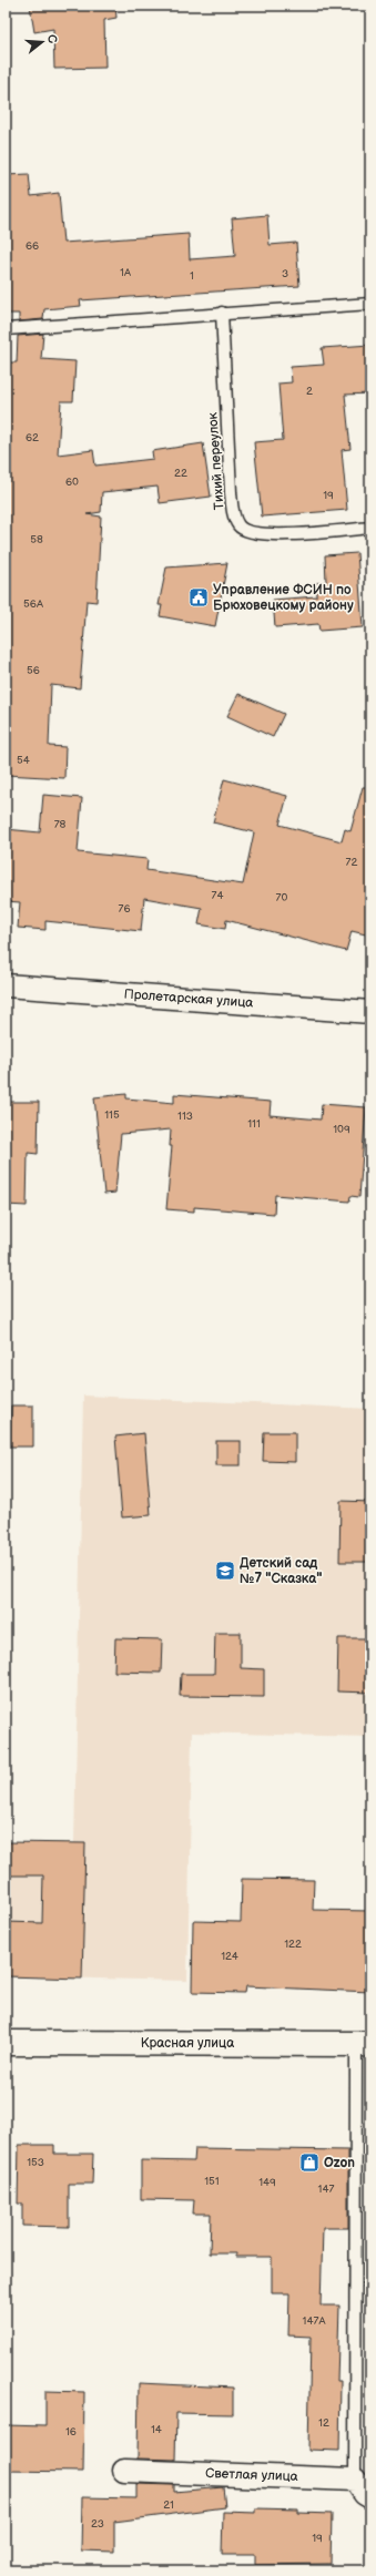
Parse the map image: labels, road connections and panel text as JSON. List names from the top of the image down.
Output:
{
  "streets": {
    "street": ["Пролетарская улица", "Красная улица", "Светлая улица"],
    "lane": ["Тихий переулок"]
  },
  "places": {
    "public building": ["Управление ФСИН по Брюховецкому району"],
    "school or university": ["Детский сад №7 \"Сказка\""],
    "shop": ["Ozon"]
  },
  "house_numbers": [
    "66",
    "1А",
    "3",
    "1",
    "2",
    "62",
    "22",
    "60",
    "19",
    "58",
    "56А",
    "56",
    "54",
    "78",
    "72",
    "74",
    "70",
    "76",
    "115",
    "113",
    "111",
    "109",
    "122",
    "124",
    "153",
    "151",
    "149",
    "147",
    "147А",
    "12",
    "14",
    "16",
    "21",
    "23",
    "19"
  ],
  "north": "right"
}
